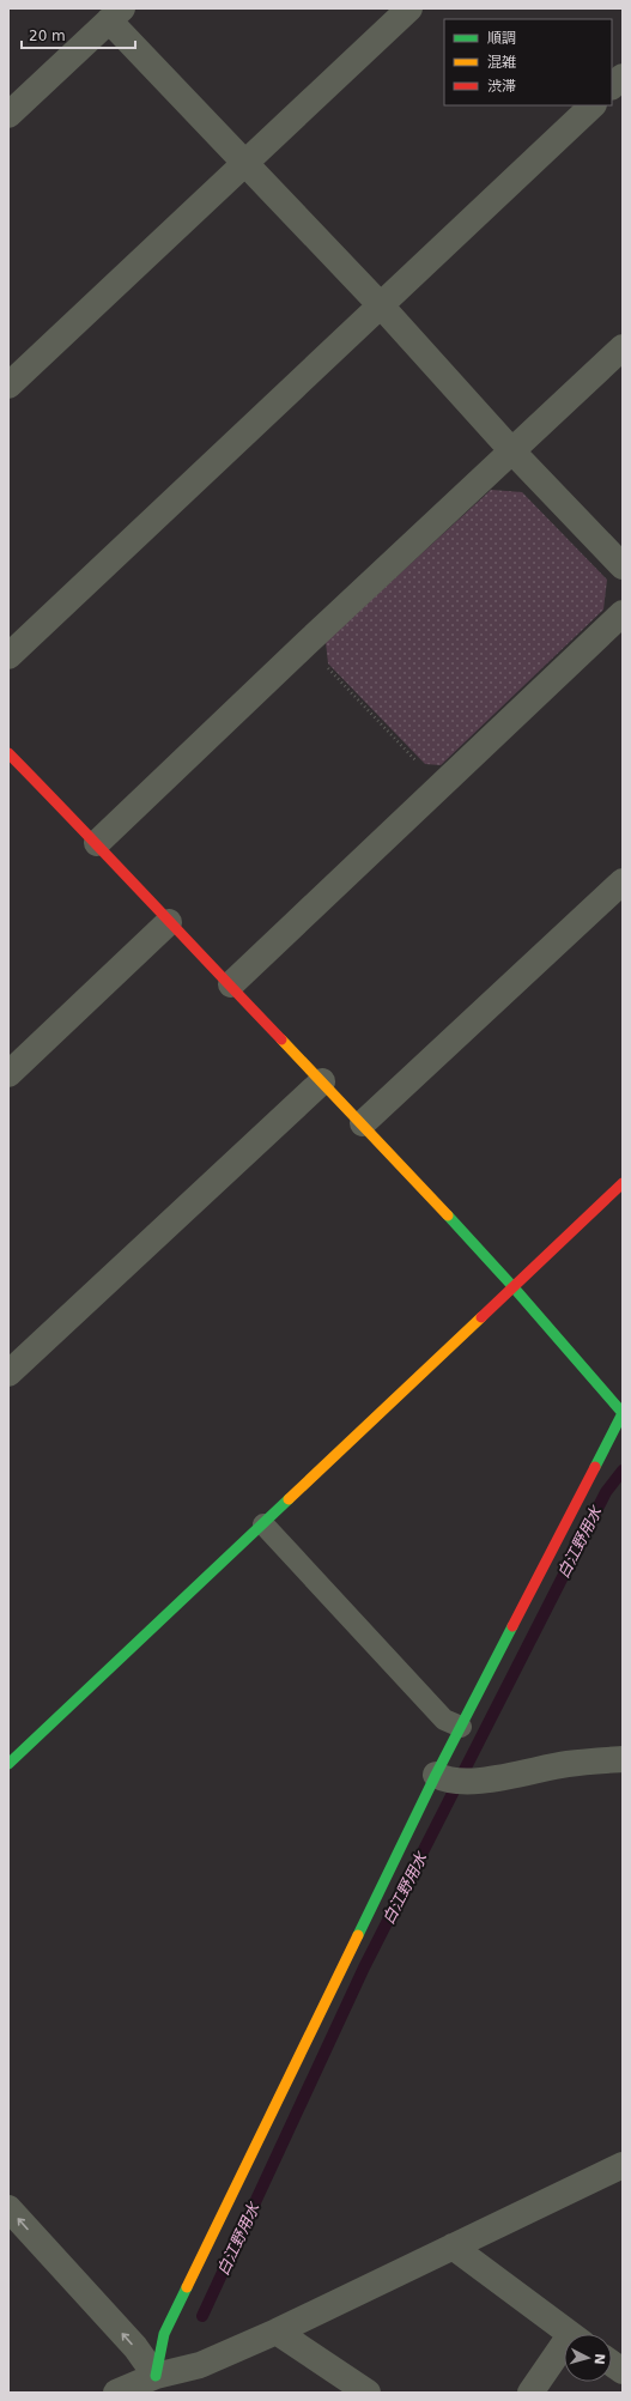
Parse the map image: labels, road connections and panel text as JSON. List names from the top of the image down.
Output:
{
  "water": ["白江野用水"],
  "legend": ["順調", "混雑", "渋滞"],
  "scale_bar": "20 m",
  "north": "right"
}
